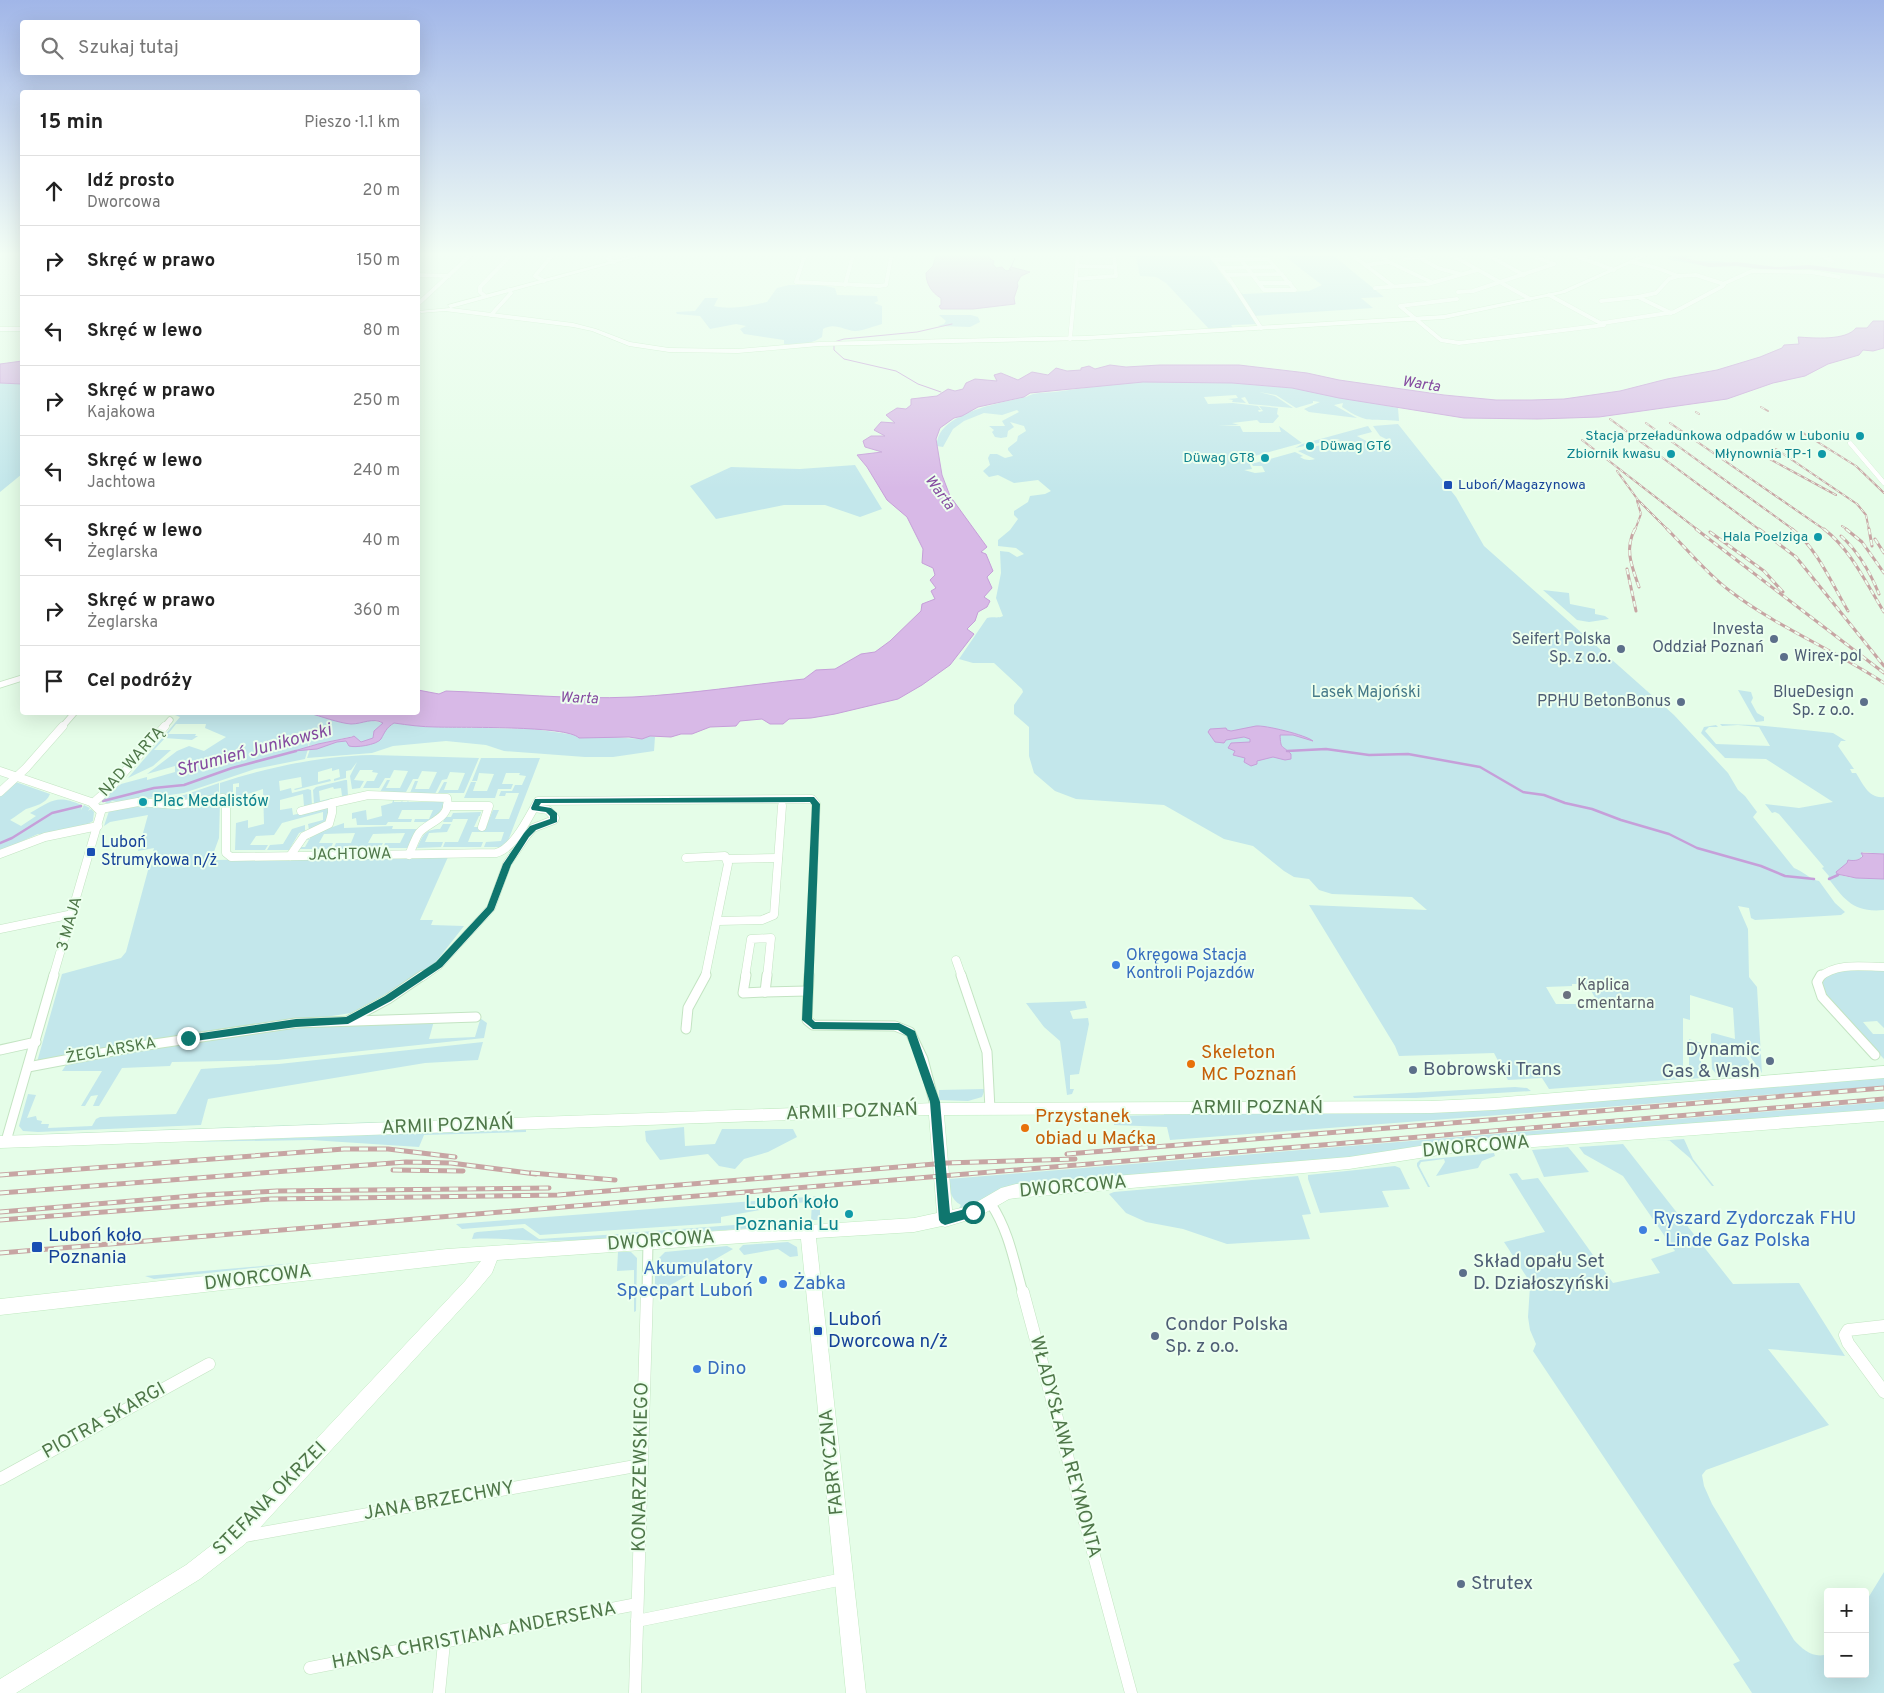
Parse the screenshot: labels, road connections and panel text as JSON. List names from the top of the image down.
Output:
{
  "streets": {
    "street": [
      "NAD WARTĄ",
      "JACHTOWA",
      "3 MAJA",
      "ŻEGLARSKA",
      "ARMII POZNAŃ",
      "DWORCOWA",
      "PIOTRA SKARGI",
      "WŁADYSŁAWA REYMONTA",
      "FABRYCZNA",
      "KONARZEWSKIEGO",
      "STEFANA OKRZEI",
      "JANA BRZECHWY",
      "HANSA CHRISTIANA ANDERSENA"
    ]
  },
  "crossings": [
    ["JACHTOWA", "3 MAJA"],
    ["JACHTOWA", "ŻEGLARSKA"],
    ["3 MAJA", "ŻEGLARSKA"],
    ["3 MAJA", "ARMII POZNAŃ"],
    ["DWORCOWA", "WŁADYSŁAWA REYMONTA"],
    ["DWORCOWA", "FABRYCZNA"],
    ["DWORCOWA", "KONARZEWSKIEGO"],
    ["DWORCOWA", "STEFANA OKRZEI"],
    ["KONARZEWSKIEGO", "JANA BRZECHWY"],
    ["KONARZEWSKIEGO", "HANSA CHRISTIANA ANDERSENA"],
    ["STEFANA OKRZEI", "JANA BRZECHWY"]
  ],
  "water": ["Warta", "Strumień Junikowski"],
  "parks": ["Lasek Majoński"],
  "places": {
    "other": [
      "Stacja przeładunkowa odpadów w Luboniu",
      "Düwag GT6",
      "Zbiornik kwasu",
      "Młynownia TP-1",
      "Düwag GT8",
      "Hala Poelziga",
      "Investa Oddział Poznań",
      "Seifert Polska Sp. z o.o.",
      "Wirex-pol",
      "PPHU BetonBonus",
      "BlueDesign Sp. z o.o.",
      "Plac Medalistów",
      "Okręgowa Stacja Kontroli Pojazdów",
      "Kaplica cmentarna",
      "Dynamic Gas & Wash",
      "Skeleton MC Poznań",
      "Bobrowski Trans",
      "Przystanek obiad u Maćka",
      "Luboń koło Poznania Lu",
      "Ryszard Zydorczak FHU - Linde Gaz Polska",
      "Skład opału Set D. Działoszyński",
      "Akumulatory Specpart Luboń",
      "Żabka",
      "Condor Polska Sp. z o.o.",
      "Dino",
      "Strutex"
    ],
    "transit": [
      "Luboń/Magazynowa",
      "Luboń Strumykowa n/ż",
      "Luboń koło Poznania",
      "Luboń Dworcowa n/ż"
    ]
  },
  "page": {
    "search": "Szukaj tutaj",
    "heading": ["15 min", "Pieszo · 1.1 km"],
    "list": [
      ["Idź prosto", "Dworcowa", "20 m"],
      ["Skręć w prawo", "150 m"],
      ["Skręć w lewo", "80 m"],
      ["Skręć w prawo", "Kajakowa", "250 m"],
      ["Skręć w lewo", "Jachtowa", "240 m"],
      ["Skręć w lewo", "Żeglarska", "40 m"],
      ["Skręć w prawo", "Żeglarska", "360 m"],
      "Cel podróży"
    ],
    "map_buttons": ["+", "−"]
  }
}
